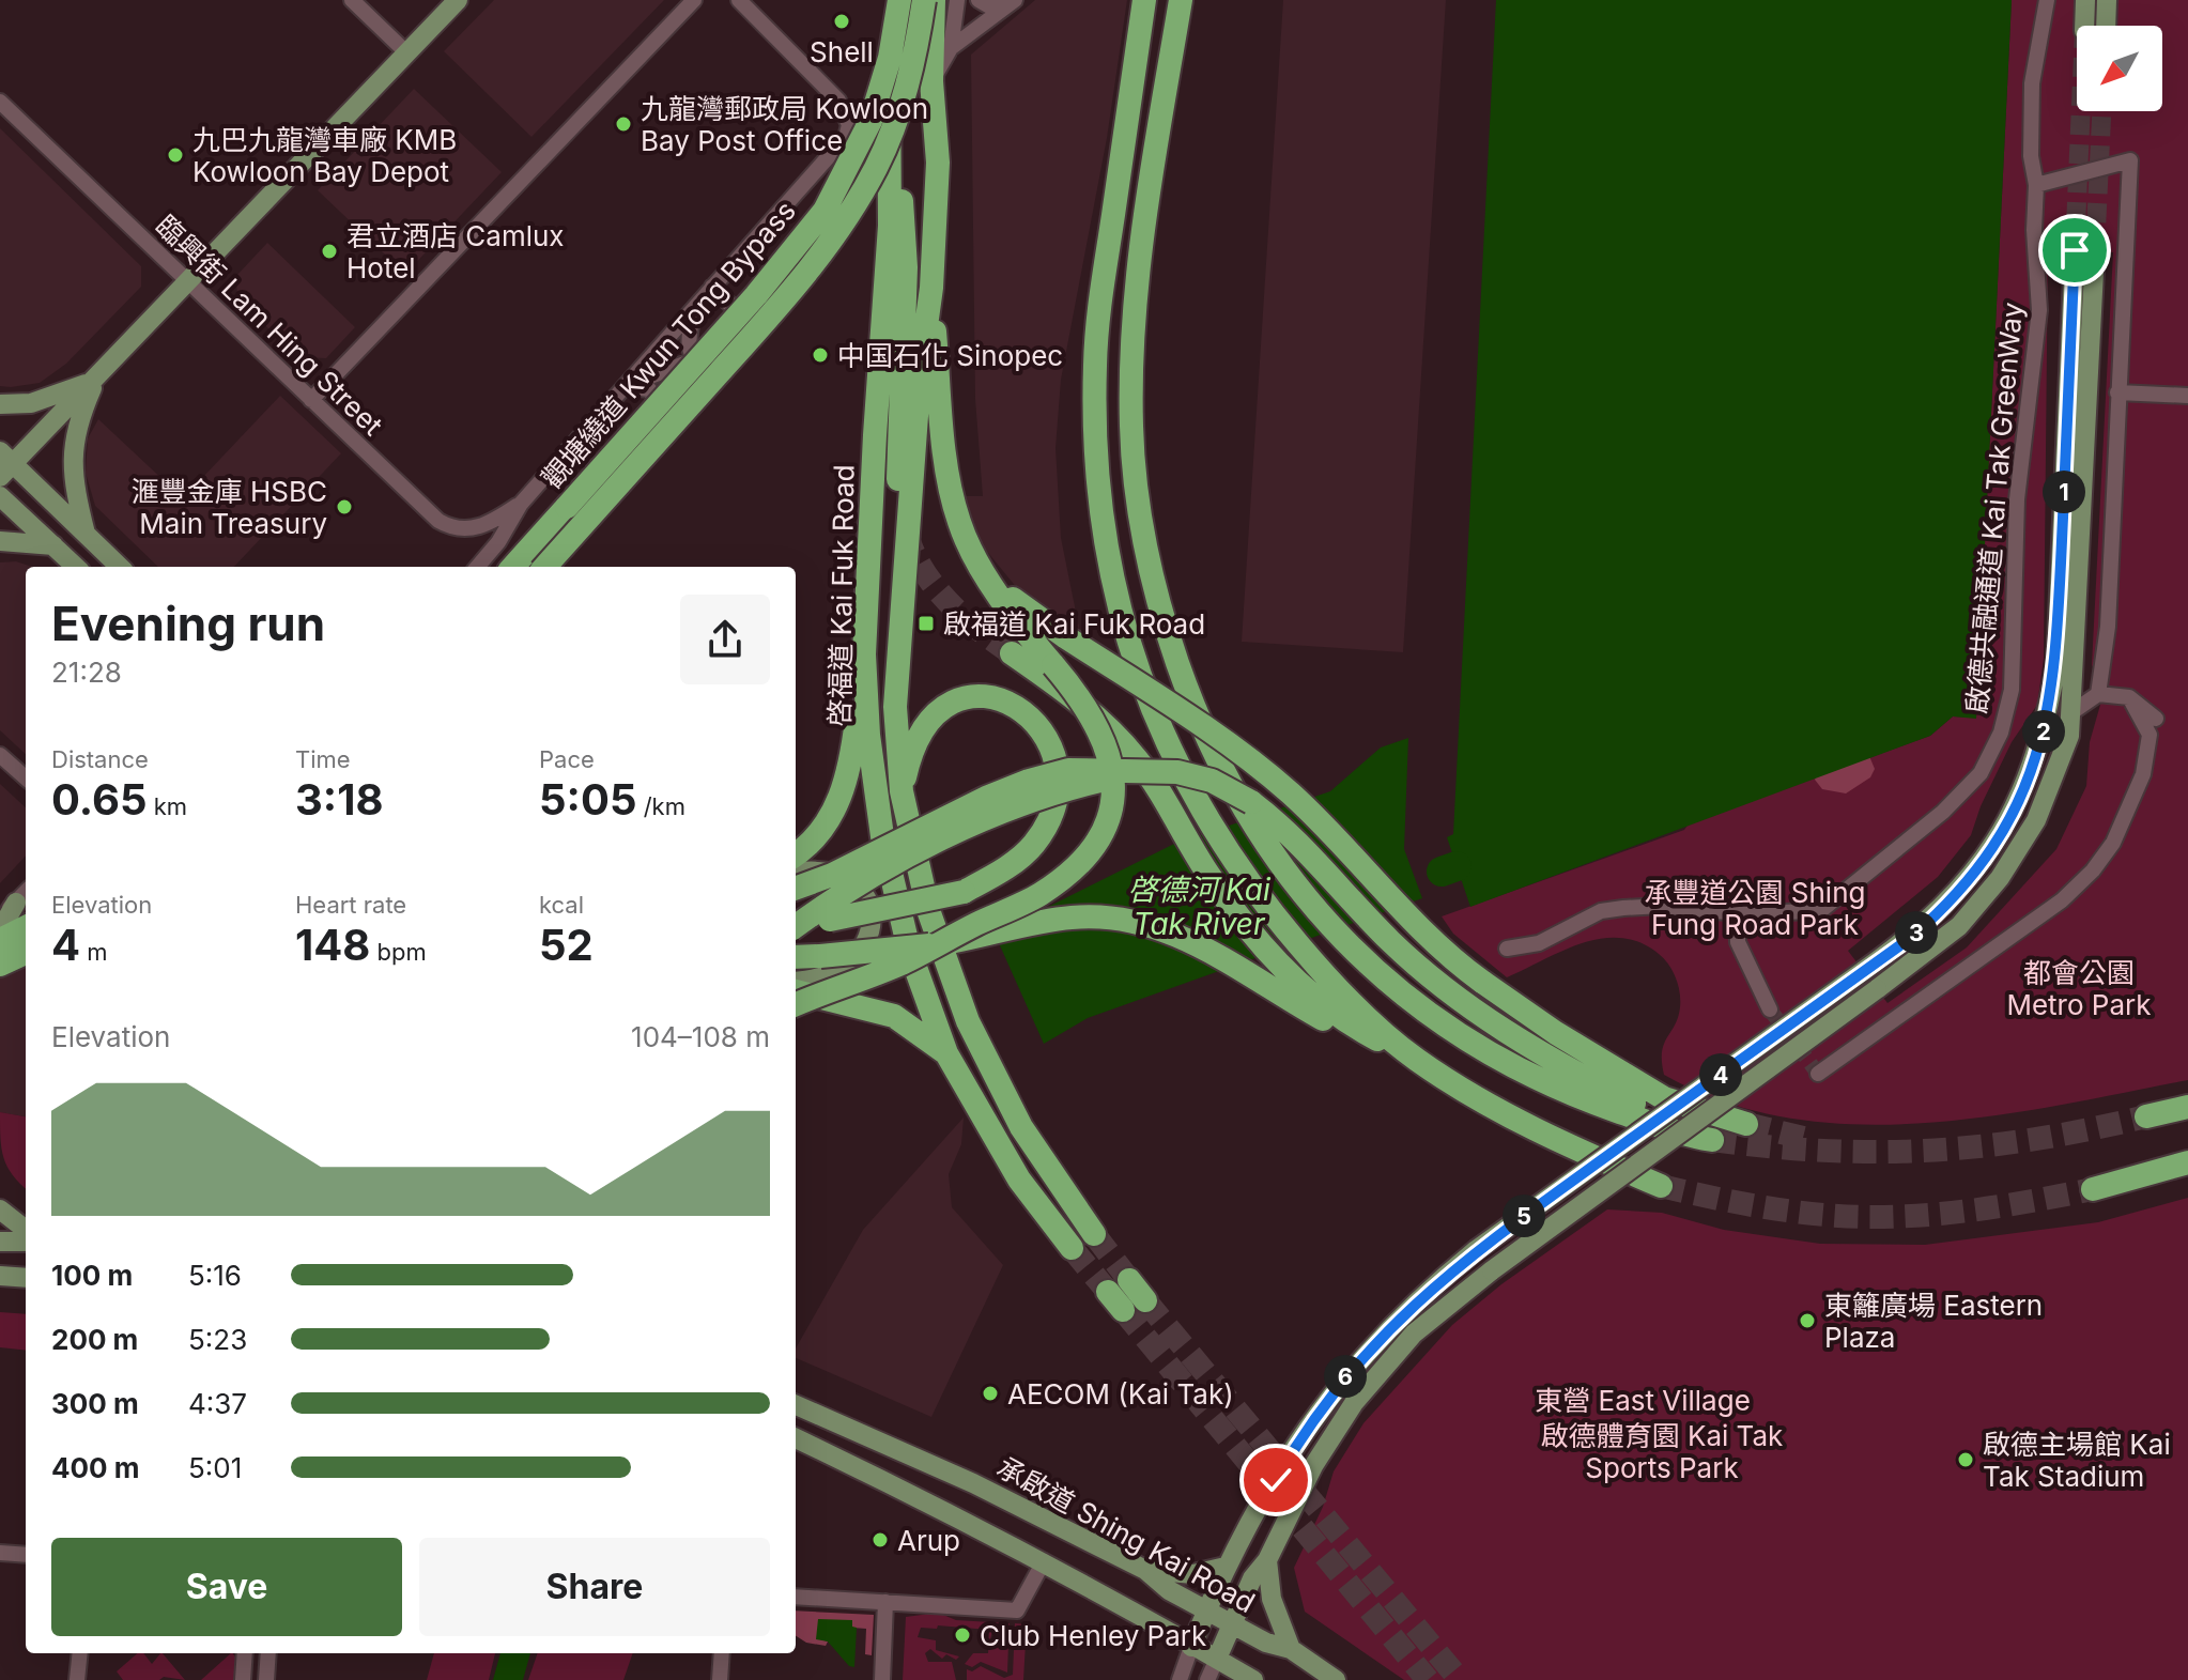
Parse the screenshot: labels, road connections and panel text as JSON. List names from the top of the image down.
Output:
{
  "streets": {
    "highway": ["觀塘繞道 Kwun Tong Bypass", "啓福道 Kai Fuk Road"],
    "main road": ["承啟道 Shing Kai Road"],
    "street": ["臨興街 Lam Hing Street", "啟德共融通道 Kai Tak GreenWay"]
  },
  "water": ["啓德河 Kai Tak River"],
  "parks": [
    "承豐道公園 Shing Fung Road Park",
    "都會公園 Metro Park",
    "東營 East Village",
    "啟德體育園 Kai Tak Sports Park"
  ],
  "places": {
    "other": [
      "Shell",
      "九龍灣郵政局 Kowloon Bay Post Office",
      "九巴九龍灣車廠 KMB Kowloon Bay Depot",
      "君立酒店 Camlux Hotel",
      "中国石化 Sinopec",
      "滙豐金庫 HSBC Main Treasury",
      "東籬廣場 Eastern Plaza",
      "AECOM (Kai Tak)",
      "啟德主場館 Kai Tak Stadium",
      "Arup",
      "Club Henley Park"
    ],
    "transit": ["啟福道 Kai Fuk Road"]
  },
  "north": "bottom left",
  "page": {
    "pins": [
      "1",
      "2",
      "3",
      "4",
      "5",
      "6"
    ],
    "heading": ["Evening run", "21:28"],
    "stats": [
      ["Distance", "0.65 km"],
      ["Time", "3:18"],
      ["Pace", "5:05 /km"],
      ["Elevation", "4 m"],
      ["Heart rate", "148 bpm"],
      ["kcal", "52"]
    ],
    "chart": ["Elevation", "104–108 m"],
    "list": [
      {
        "name": "100 m",
        "note": "5:16"
      },
      {
        "name": "200 m",
        "note": "5:23"
      },
      {
        "name": "300 m",
        "note": "4:37"
      },
      {
        "name": "400 m",
        "note": "5:01"
      }
    ],
    "buttons": ["Save", "Share"]
  }
}
